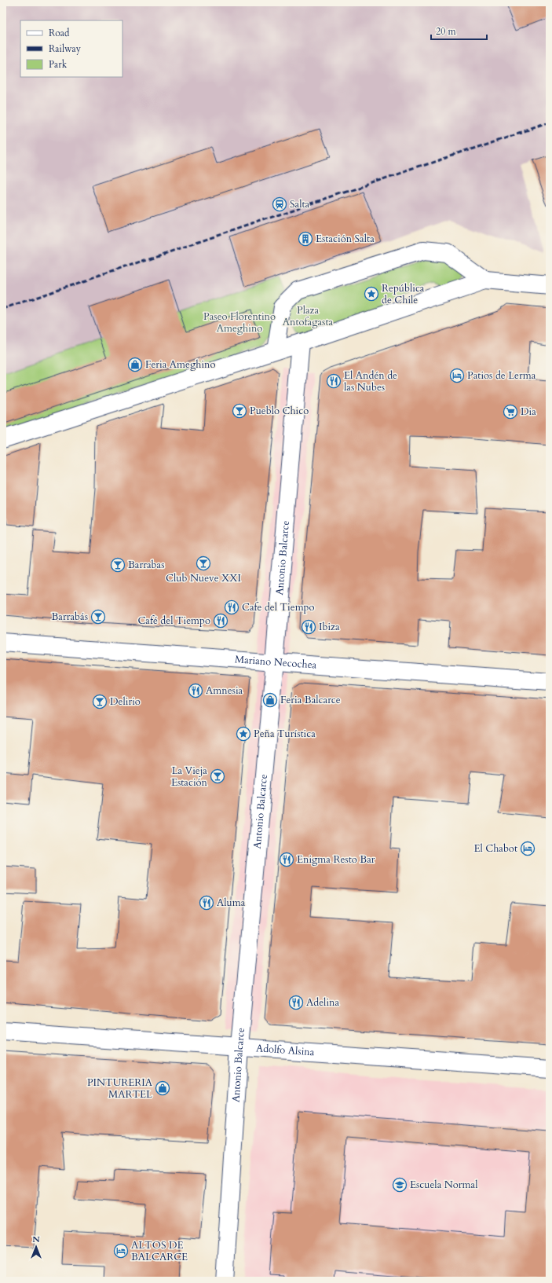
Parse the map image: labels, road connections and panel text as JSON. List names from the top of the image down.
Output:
{
  "streets": {
    "street": ["Antonio Balcarce", "Mariano Necochea", "Adolfo Alsina"]
  },
  "crossings": [
    ["Antonio Balcarce", "Mariano Necochea"],
    ["Antonio Balcarce", "Adolfo Alsina"]
  ],
  "parks": ["Plaza Antofagasta", "Paseo Florentino Ameghino"],
  "places": {
    "station": ["Salta"],
    "building": ["Estación Salta"],
    "place": ["República de Chile", "Peña Turística"],
    "shop": ["Feria Ameghino", "Feria Balcarce", "PINTURERIA MARTEL"],
    "hotel": ["Patios de Lerma", "El Chabot", "ALTOS DE BALCARCE"],
    "restaurant": [
      "El Andén de las Nubes",
      "Cafe del Tiempo",
      "Café del Tiempo",
      "Ibiza",
      "Amnesia",
      "Enigma Resto Bar",
      "Aluma",
      "Adelina"
    ],
    "bar": [
      "Pueblo Chico",
      "Club Nueve XXI",
      "Barrabas",
      "Barrabás",
      "Delirio",
      "La Vieja Estación"
    ],
    "supermarket": ["Dia"],
    "school or university": ["Escuela Normal"]
  },
  "legend": ["Road", "Railway", "Park"],
  "scale_bar": "20 m",
  "north": "top"
}
